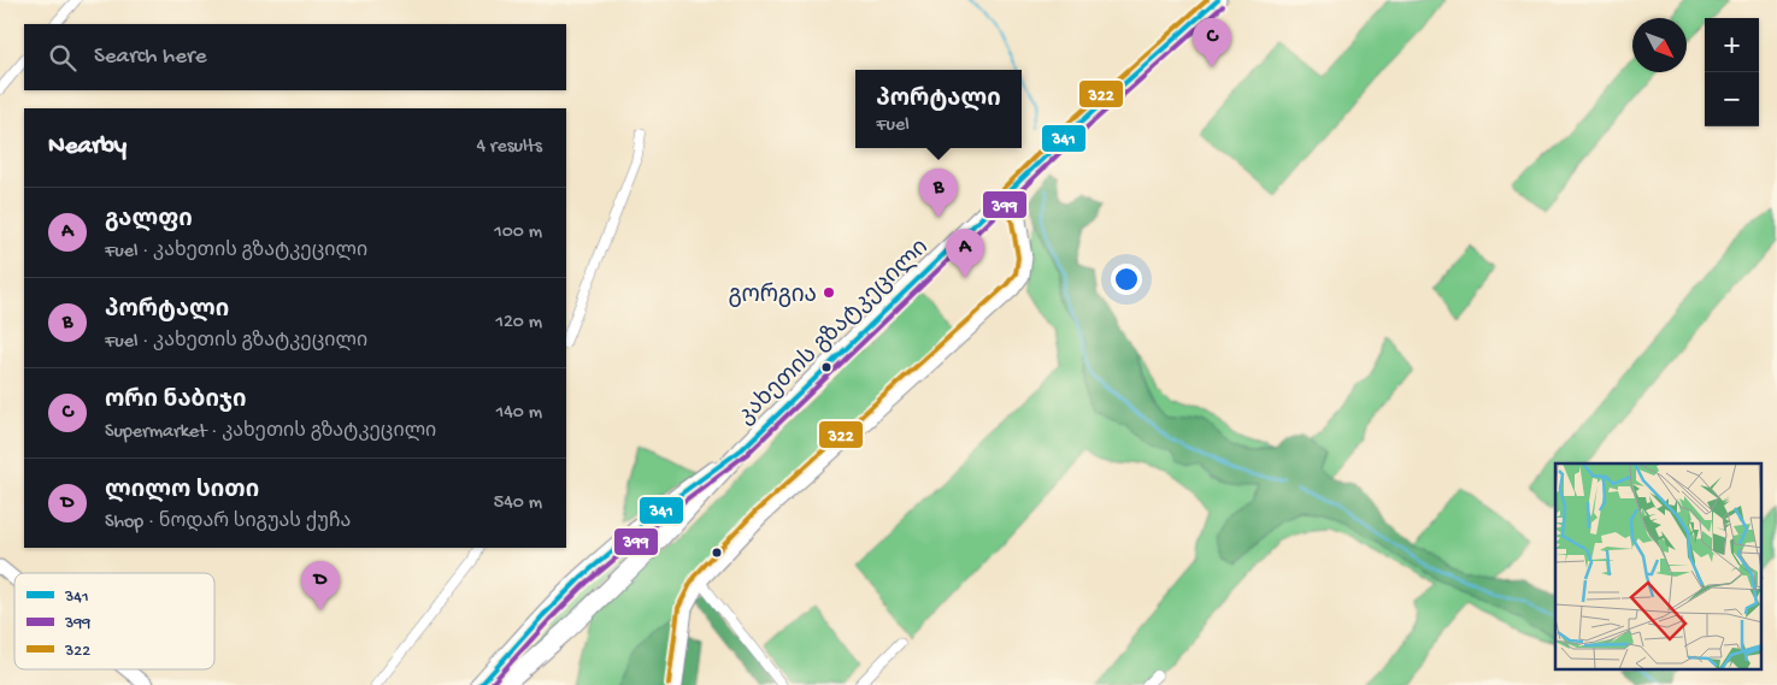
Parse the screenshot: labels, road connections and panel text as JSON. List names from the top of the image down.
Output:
{
  "streets": {
    "highway": ["კახეთის გზატკეცილი"]
  },
  "places": ["გორგია"],
  "lines": ["transit line 341", "transit line 322", "transit line 399"],
  "legend": ["341", "399", "322"],
  "north": "bottom right",
  "page": {
    "map_buttons": ["+", "−"],
    "pins": [
      "C",
      "B",
      "A",
      "D"
    ],
    "search": "Search here",
    "popup": ["პორტალი", "Fuel"],
    "heading": ["Nearby", "4 results"],
    "list": [
      {
        "mark": "A",
        "name": "გალფი",
        "note": "Fuel · კახეთის გზატკეცილი",
        "value": "100 m"
      },
      {
        "mark": "B",
        "name": "პორტალი",
        "note": "Fuel · კახეთის გზატკეცილი",
        "value": "120 m"
      },
      {
        "mark": "C",
        "name": "ორი ნაბიჯი",
        "note": "Supermarket · კახეთის გზატკეცილი",
        "value": "140 m"
      },
      {
        "mark": "D",
        "name": "ლილო სითი",
        "note": "Shop · ნოდარ სიგუას ქუჩა",
        "value": "540 m"
      }
    ]
  }
}
